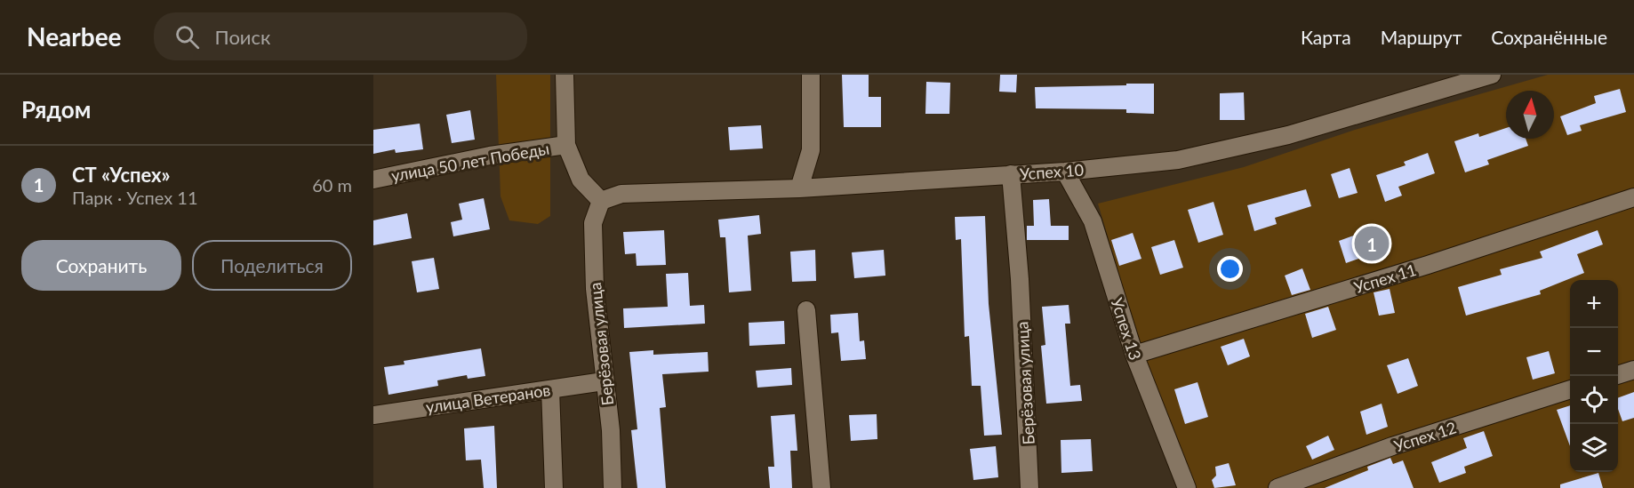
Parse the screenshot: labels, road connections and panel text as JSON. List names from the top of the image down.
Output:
{
  "streets": {
    "street": [
      "улица 50 лет Победы",
      "Успех 10",
      "Успех 11",
      "Успех 13",
      "Берёзовая улица",
      "улица Ветеранов",
      "Успех 12"
    ]
  },
  "crossings": [
    ["Успех 10", "Успех 13"],
    ["Успех 10", "Берёзовая улица"],
    ["Успех 11", "Успех 13"],
    ["Берёзовая улица", "улица Ветеранов"]
  ],
  "north": "top",
  "page": {
    "header": "Nearbee",
    "search": "Поиск",
    "nav": ["Карта", "Маршрут", "Сохранённые"],
    "heading": "Рядом",
    "list": [
      {
        "mark": "1",
        "name": "СТ «Успех»",
        "note": "Парк · Успех 11",
        "value": "60 m"
      }
    ],
    "buttons": ["Сохранить", "Поделиться"],
    "pins": "1",
    "map_buttons": ["+", "−"]
  }
}
